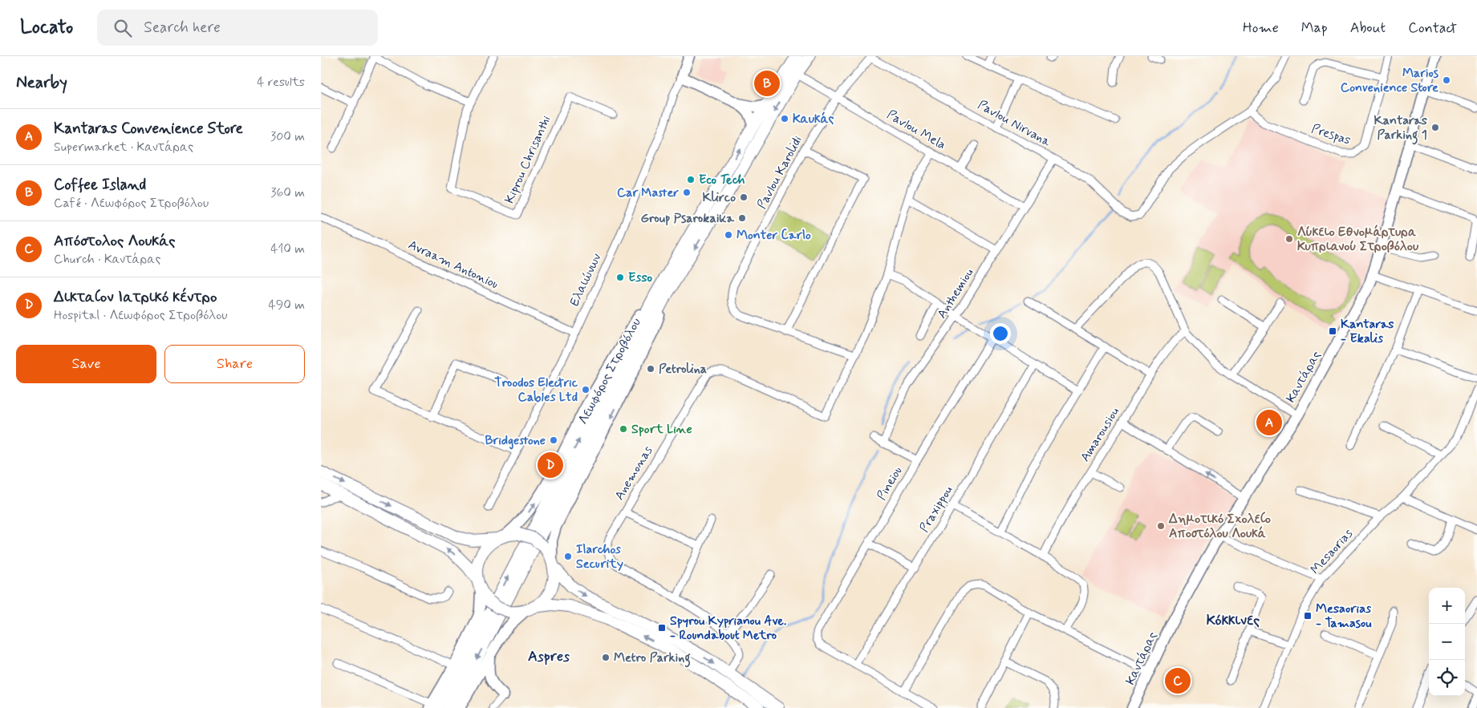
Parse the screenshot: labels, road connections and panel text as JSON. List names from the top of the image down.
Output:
{
  "streets": {
    "main road": ["Ελαιώνων", "Λεωφόρος Στροβόλου", "Καντάρας"],
    "street": [
      "Pavlou Nirvana",
      "Pavlou Mela",
      "Prespas",
      "Kiprou Chrisanthi",
      "Pavlou Karolidi",
      "Avraam Antoniou",
      "Anthemiou",
      "Amarousiou",
      "Anemonas",
      "Pineiou",
      "Praxippou",
      "Mesaorias"
    ]
  },
  "crossings": [
    ["Pavlou Nirvana", "Prespas"],
    ["Pavlou Nirvana", "Pavlou Karolidi"],
    ["Pavlou Nirvana", "Anthemiou"],
    ["Pavlou Mela", "Pavlou Karolidi"],
    ["Pavlou Mela", "Anthemiou"],
    ["Pavlou Mela", "Λεωφόρος Στροβόλου"],
    ["Avraam Antoniou", "Ελαιώνων"],
    ["Pineiou", "Praxippou"]
  ],
  "districts": ["Κόκκινες", "Aspres"],
  "places": {
    "other": [
      "Marios Convenience Store",
      "Καυκάς",
      "Kantaras Parking 1",
      "Eco Tech",
      "Car Master",
      "Klirco",
      "Group Psarokaika",
      "Monter Carlo",
      "Λύκειο Εθνομάρτυρα Κυπριανού Στροβόλου",
      "Esso",
      "Petrolina",
      "Troodos Electric Cables Ltd",
      "Sport Line",
      "Bridgestone",
      "Δημοτικό Σχολείο Αποστόλου Λουκά",
      "Ilarchos Security",
      "Metro Parking"
    ],
    "transit": ["Kantaras - Ekalis", "Mesaorias - Tamasou", "Spyrou Kyprianou Ave. - Roundabout Metro"]
  },
  "page": {
    "header": "Locato",
    "search": "Search here",
    "nav": [
      "Home",
      "Map",
      "About",
      "Contact"
    ],
    "heading": ["Nearby", "4 results"],
    "pins": [
      "B",
      "A",
      "D",
      "C"
    ],
    "list": [
      {
        "mark": "A",
        "name": "Kantaras Convenience Store",
        "note": "Supermarket · Καντάρας",
        "value": "300 m"
      },
      {
        "mark": "B",
        "name": "Coffee Island",
        "note": "Café · Λεωφόρος Στροβόλου",
        "value": "360 m"
      },
      {
        "mark": "C",
        "name": "Απόστολος Λουκάς",
        "note": "Church · Καντάρας",
        "value": "410 m"
      },
      {
        "mark": "D",
        "name": "Δικταίον Ιατρικό κέντρο",
        "note": "Hospital · Λεωφόρος Στροβόλου",
        "value": "490 m"
      }
    ],
    "buttons": ["Save", "Share"],
    "map_buttons": ["+", "−"]
  }
}
